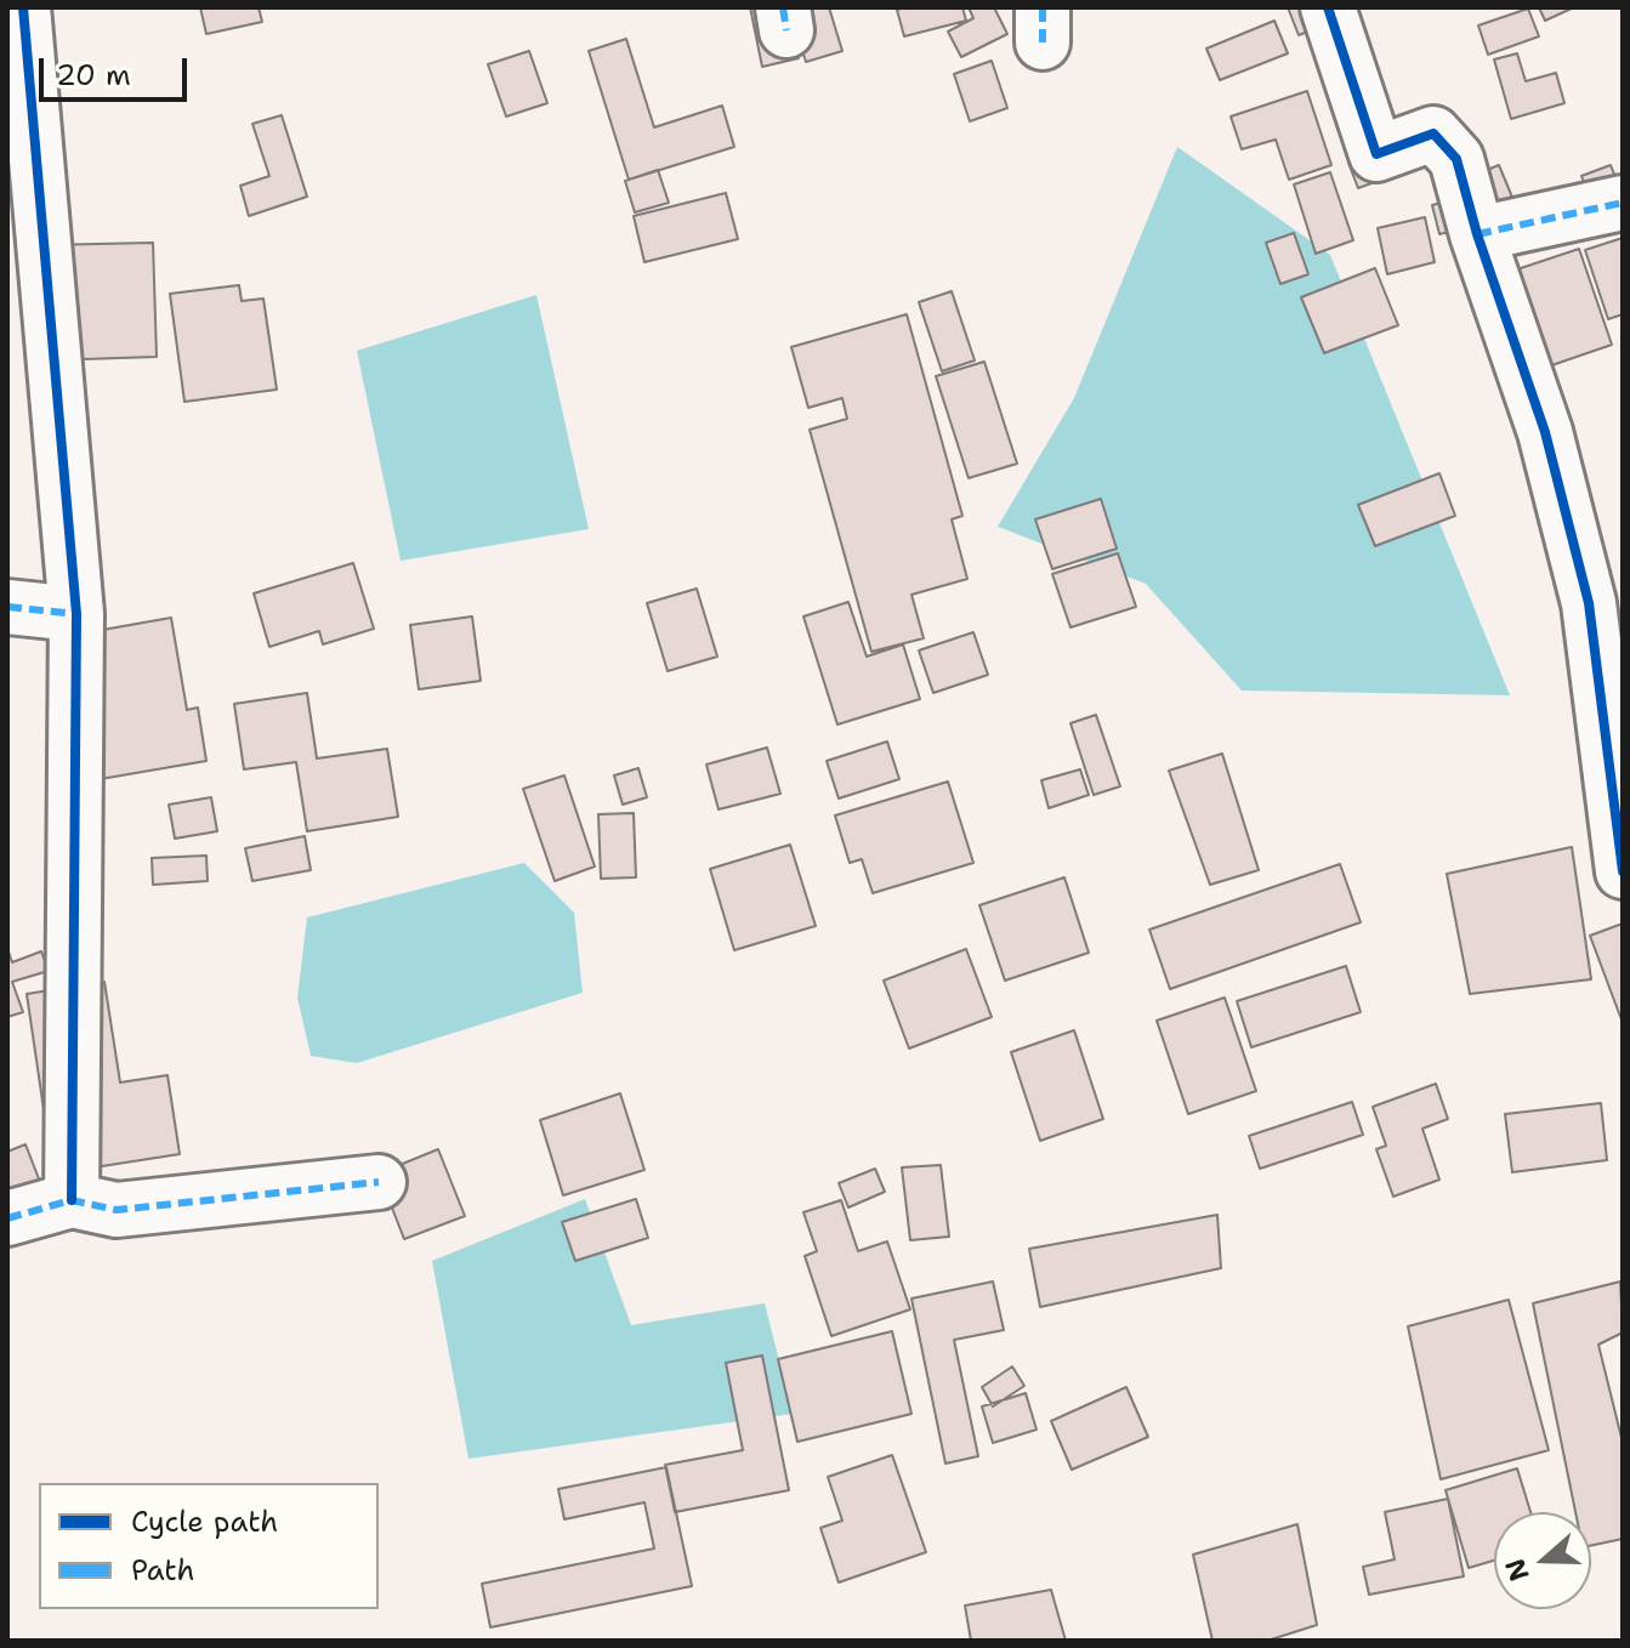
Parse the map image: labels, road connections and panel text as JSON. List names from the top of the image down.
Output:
{
  "legend": ["Cycle path", "Path"],
  "scale_bar": "20 m",
  "north": "left"
}
